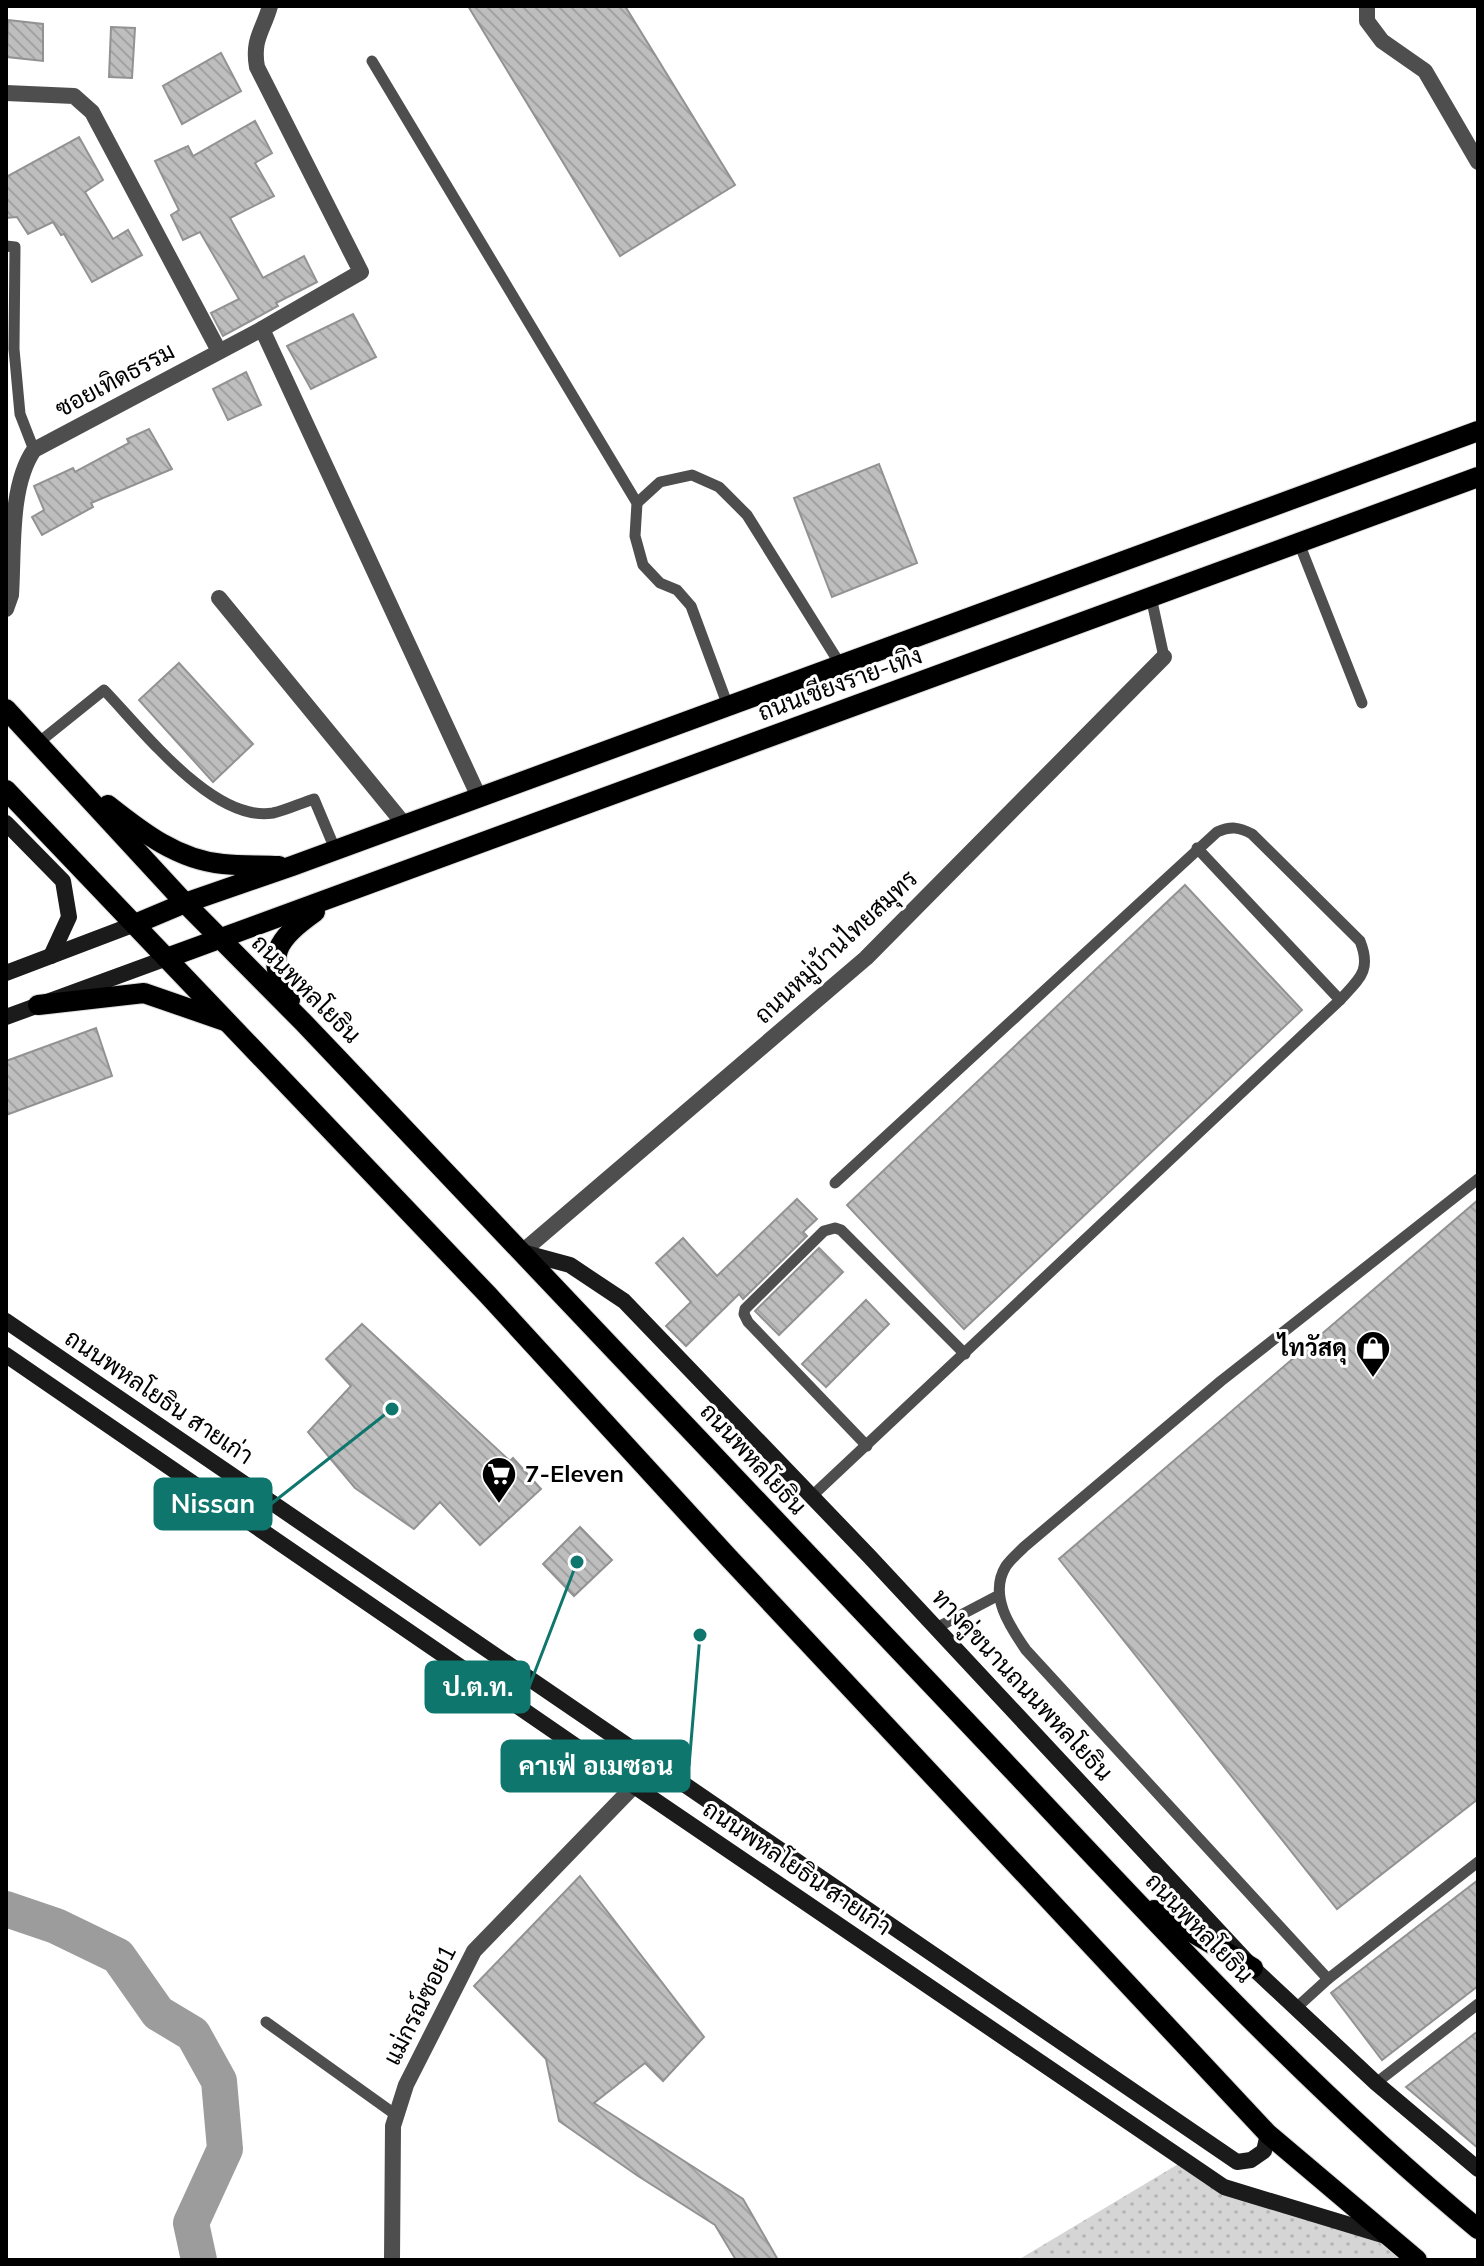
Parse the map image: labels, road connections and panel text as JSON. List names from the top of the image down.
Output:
{
  "streets": {
    "main road": [
      "ถนนเชียงราย-เทิง",
      "ถนนพหลโยธิน",
      "ถนนพหลโยธิน สายเก่า",
      "ทางคู่ขนานถนนพหลโยธิน"
    ],
    "street": ["ซอยเทิดธรรม", "ถนนหมู่บ้านไทยสมุทร", "แม่กรณ์ซอย1"]
  },
  "crossings": [
    ["ถนนเชียงราย-เทิง", "ถนนพหลโยธิน"],
    ["ถนนหมู่บ้านไทยสมุทร", "ถนนพหลโยธิน"],
    ["ถนนหมู่บ้านไทยสมุทร", "ทางคู่ขนานถนนพหลโยธิน"],
    ["ถนนพหลโยธิน", "ทางคู่ขนานถนนพหลโยธิน"],
    ["ถนนพหลโยธิน สายเก่า", "แม่กรณ์ซอย1"]
  ],
  "places": {
    "shop": ["ไทวัสดุ"],
    "other": ["Nissan", "ป.ต.ท.", "คาเฟ่ อเมซอน"],
    "supermarket": ["7-Eleven"]
  }
}
